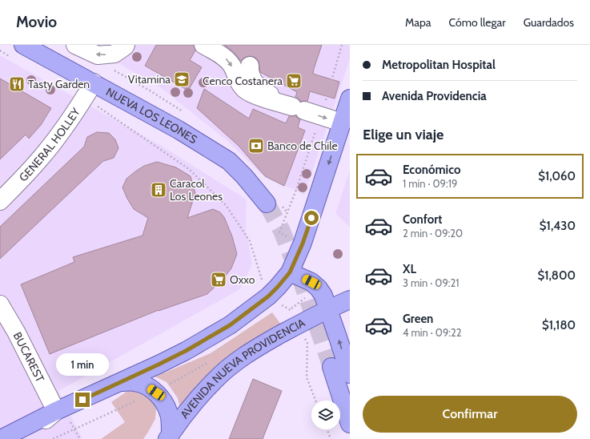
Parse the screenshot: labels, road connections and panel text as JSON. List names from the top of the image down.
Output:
{
  "streets": {
    "main road": ["NUEVA LOS LEONES", "AVENIDA NUEVA PROVIDENCIA"],
    "street": ["GENERAL HOLLEY", "BUCAREST"]
  },
  "crossings": [
    ["NUEVA LOS LEONES", "GENERAL HOLLEY"]
  ],
  "places": {
    "school or university": ["Vitamina"],
    "supermarket": ["Cenco Costanera", "Oxxo"],
    "restaurant": ["Tasty Garden"],
    "bank": ["Banco de Chile"],
    "building": ["Caracol Los Leones"]
  },
  "page": {
    "header": "Movio",
    "nav": ["Mapa", "Cómo llegar", "Guardados"],
    "banner": ["Metropolitan Hospital", "Avenida Providencia"],
    "heading": "Elige un viaje",
    "list": [
      {
        "name": "Económico",
        "note": "1 min · 09:19",
        "value": "$1,060"
      },
      {
        "name": "Confort",
        "note": "2 min · 09:20",
        "value": "$1,430"
      },
      {
        "name": "XL",
        "note": "3 min · 09:21",
        "value": "$1,800"
      },
      {
        "name": "Green",
        "note": "4 min · 09:22",
        "value": "$1,180"
      }
    ],
    "bubble": "1 min",
    "buttons": "Confirmar"
  }
}
